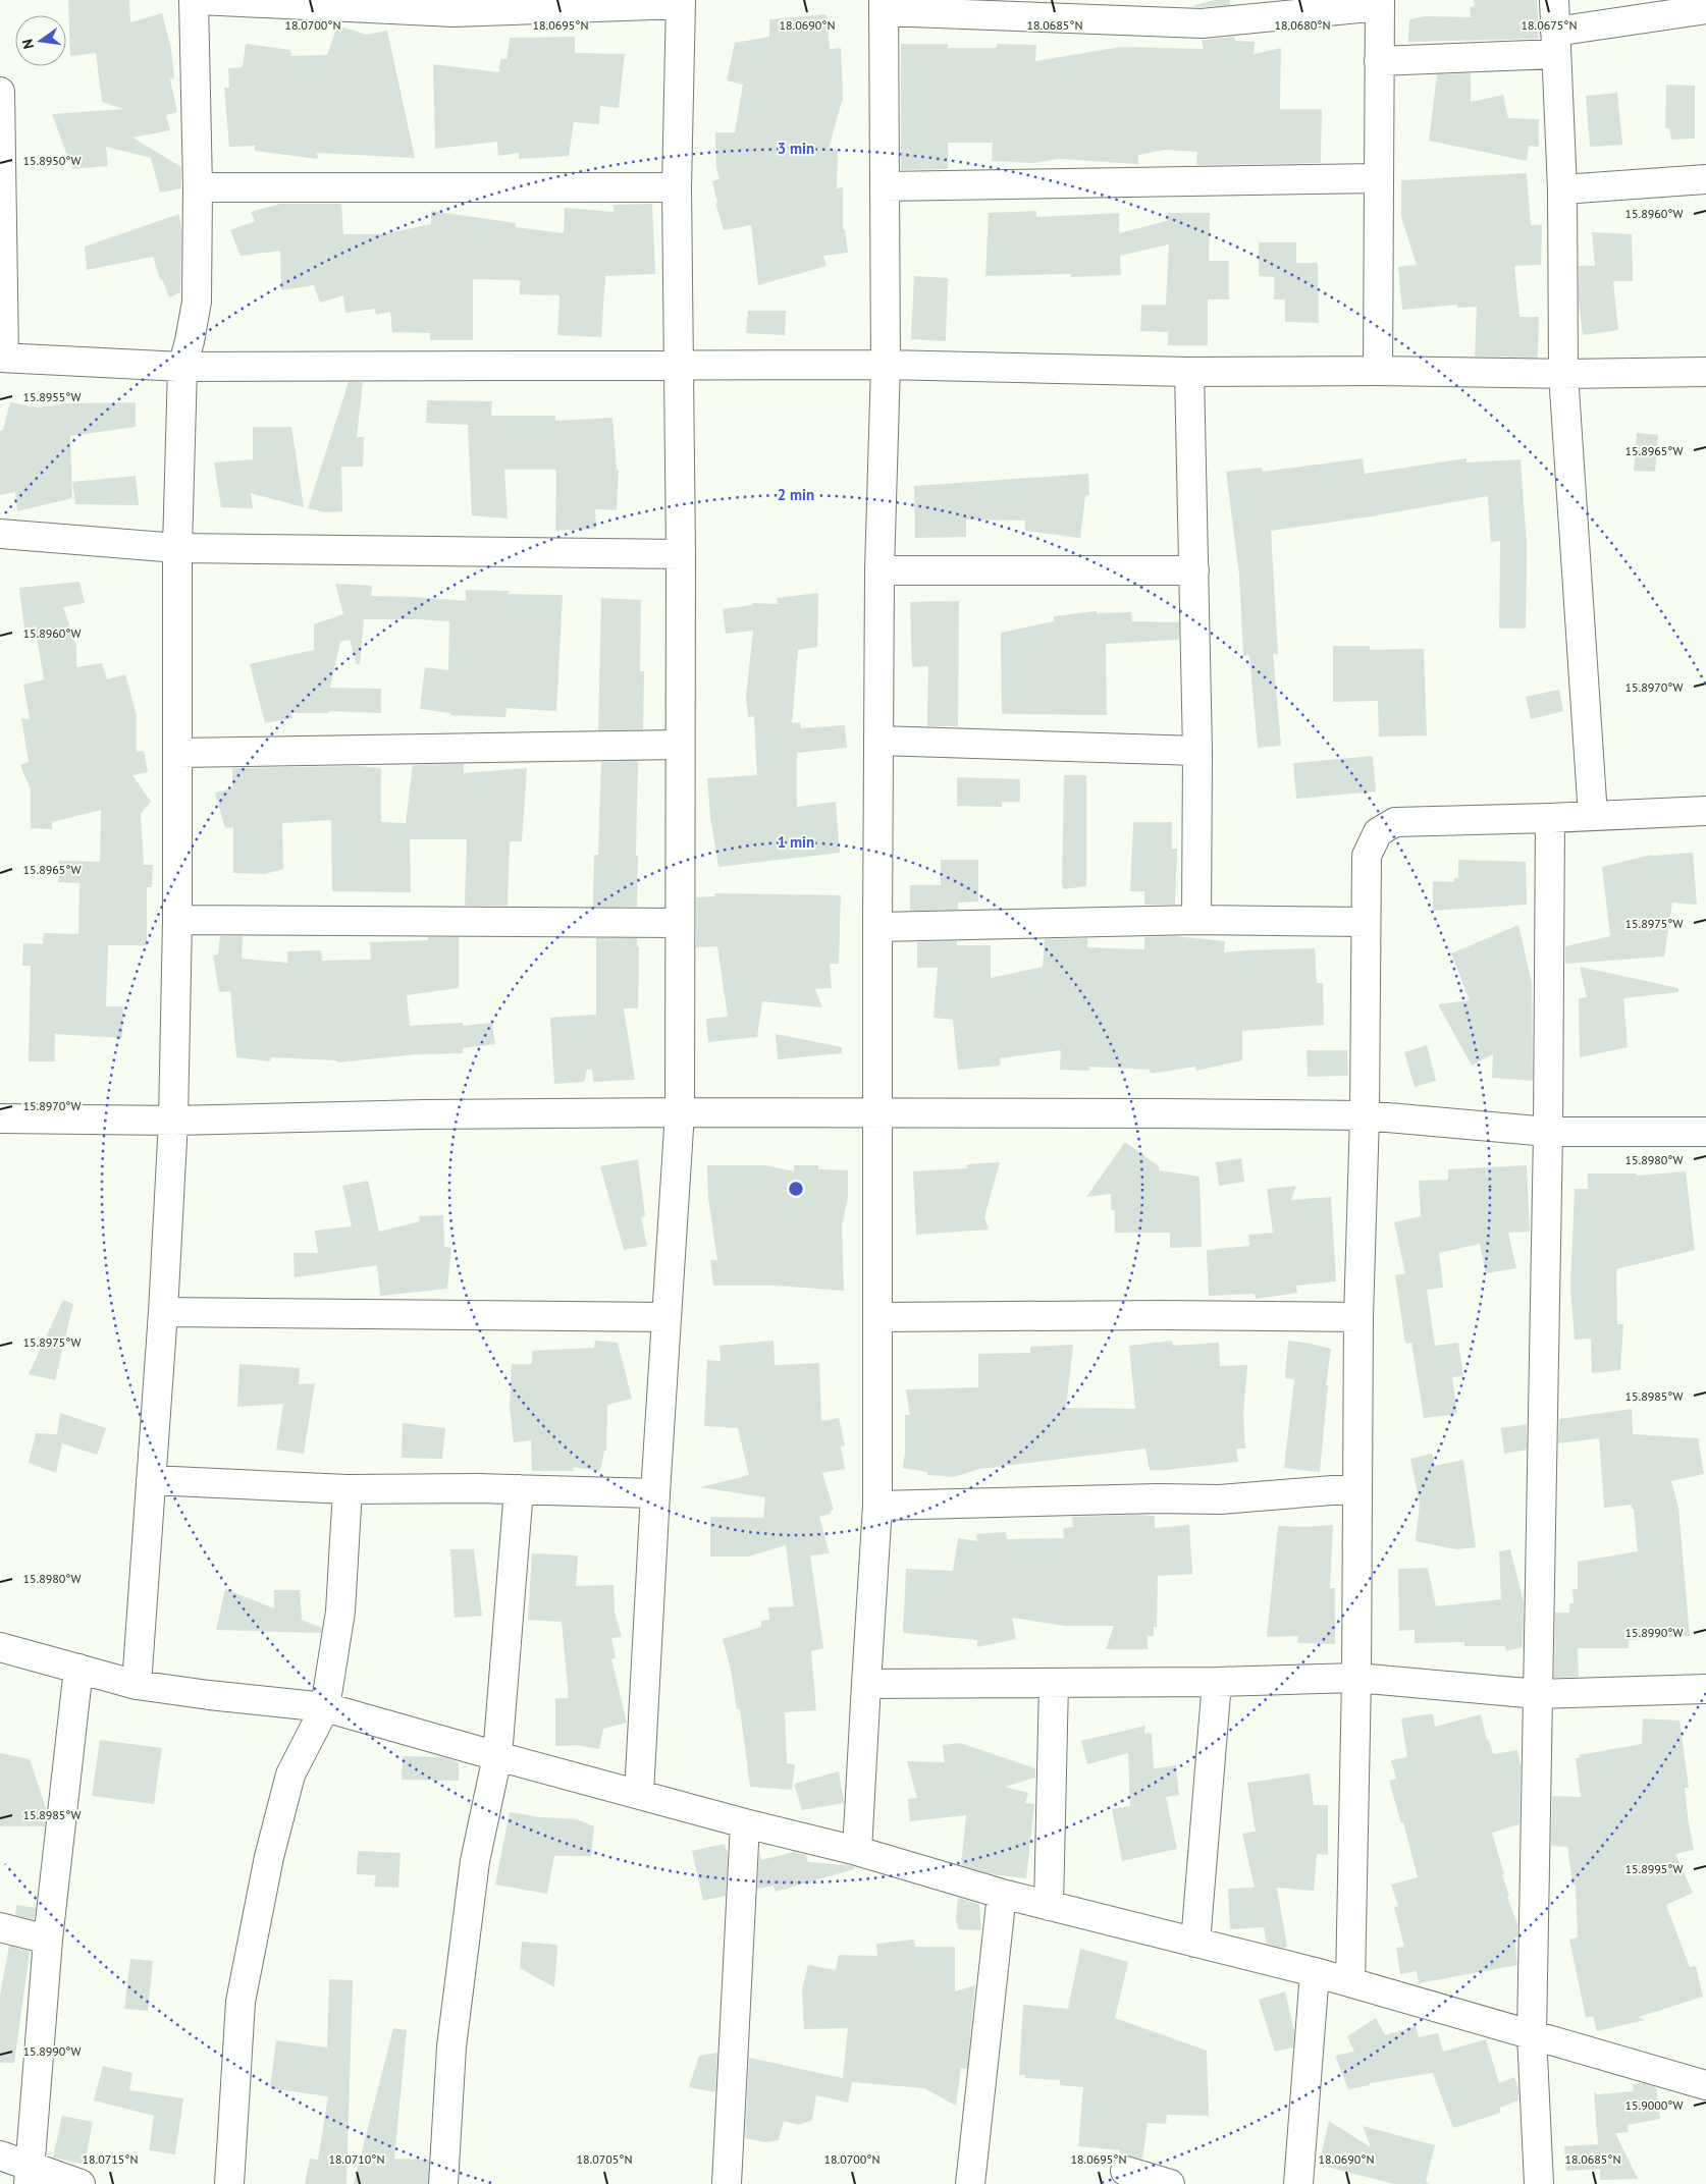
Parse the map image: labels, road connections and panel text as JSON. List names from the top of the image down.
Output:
{
  "north": "left",
  "coordinates": [
    "18.0675°N",
    "18.0700°N",
    "18.0695°N",
    "18.0690°N",
    "18.0685°N",
    "18.0680°N",
    "15.8950°W",
    "15.8960°W",
    "15.8955°W",
    "15.8965°W",
    "15.8970°W",
    "15.8975°W",
    "15.8980°W",
    "15.8985°W",
    "15.8990°W",
    "15.8995°W",
    "15.9000°W",
    "18.0715°N",
    "18.0710°N",
    "18.0705°N"
  ],
  "rings": ["3 min", "2 min", "1 min"]
}
